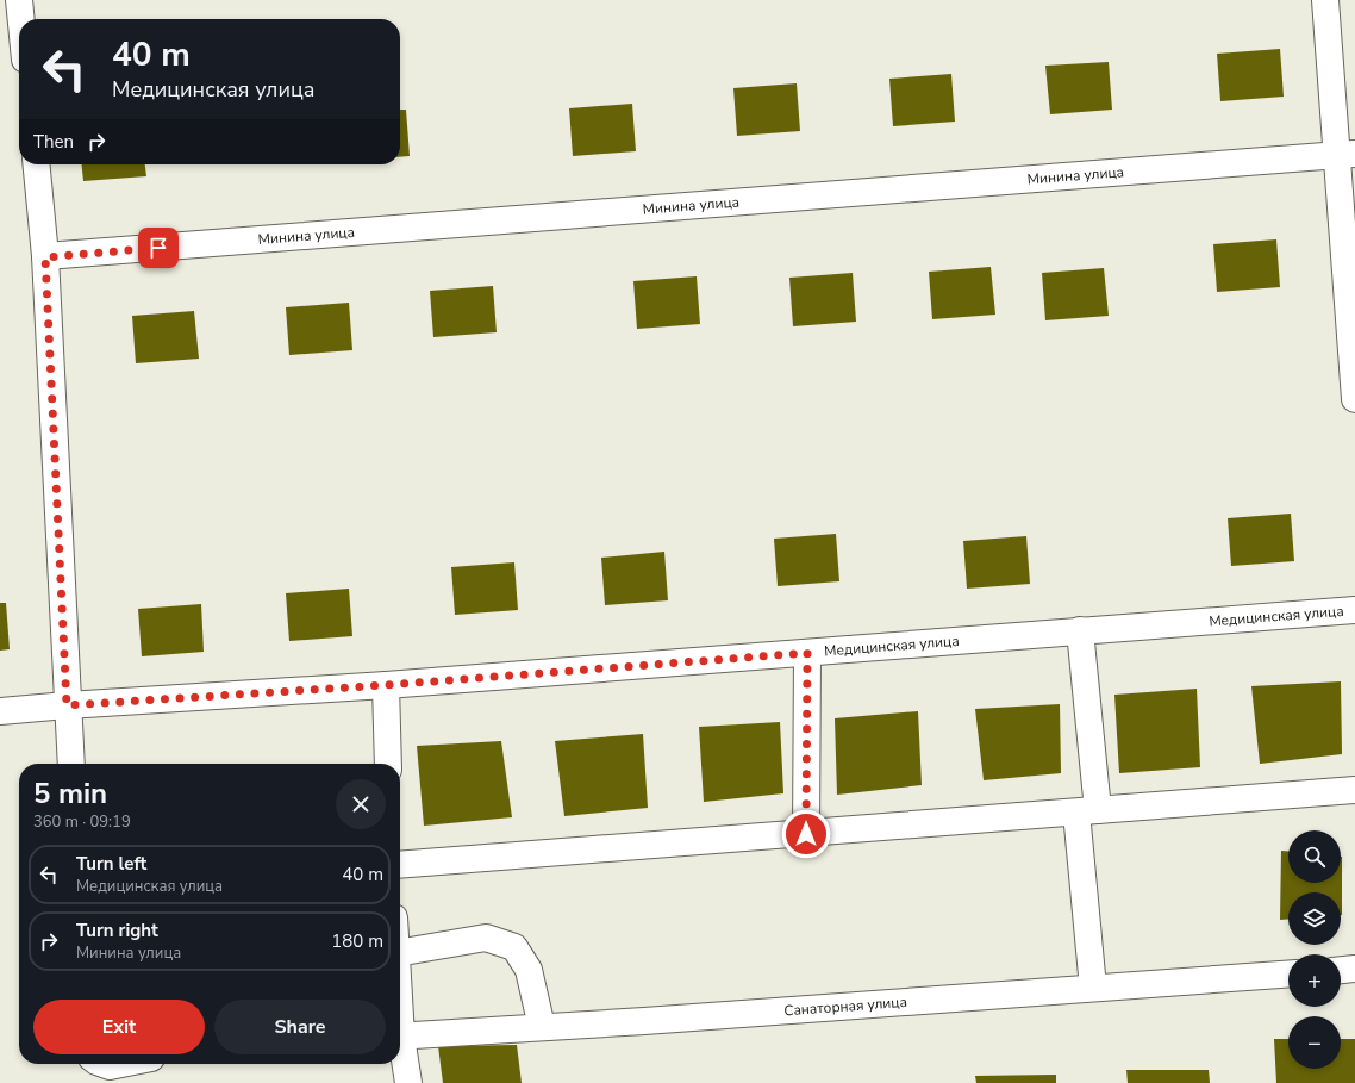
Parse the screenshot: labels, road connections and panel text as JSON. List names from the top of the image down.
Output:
{
  "streets": {
    "street": ["Минина улица", "Медицинская улица", "Санаторная улица"]
  },
  "page": {
    "turn": ["40 m", "Медицинская улица"],
    "then": "Then",
    "heading": ["5 min", "360 m · 09:19"],
    "map_buttons": ["+", "−"],
    "list": [
      {
        "name": "Turn left",
        "note": "Медицинская улица",
        "value": "40 m"
      },
      {
        "name": "Turn right",
        "note": "Минина улица",
        "value": "180 m"
      }
    ],
    "buttons": ["Exit", "Share"]
  }
}
